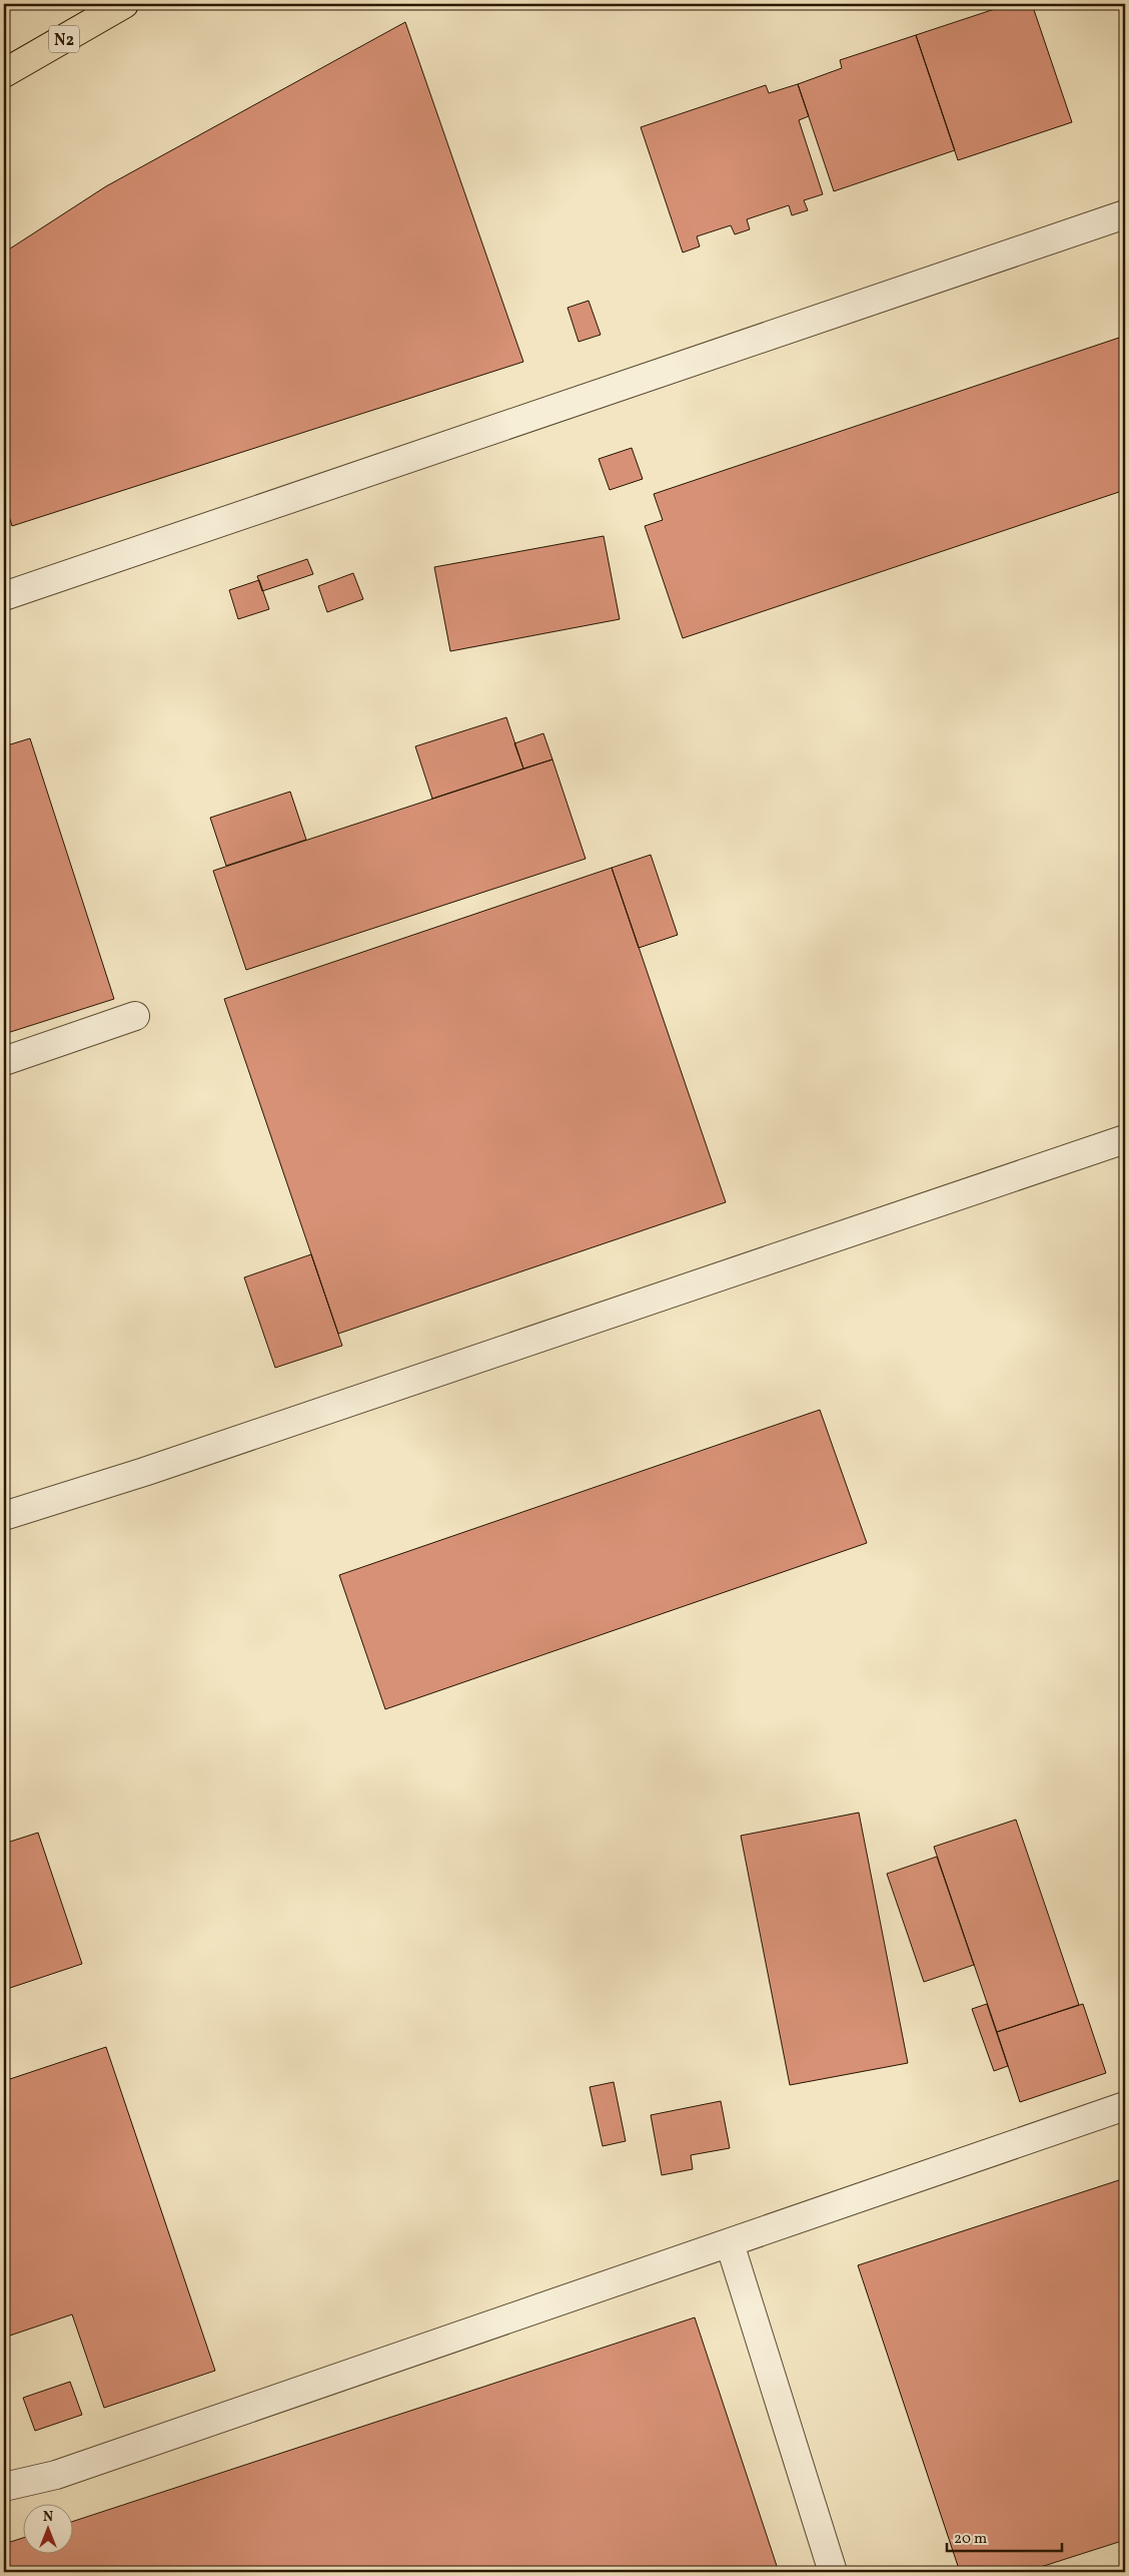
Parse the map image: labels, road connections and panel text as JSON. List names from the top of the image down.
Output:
{
  "streets": {
    "highway": ["N2"]
  },
  "scale_bar": "20 m",
  "north": "top"
}
